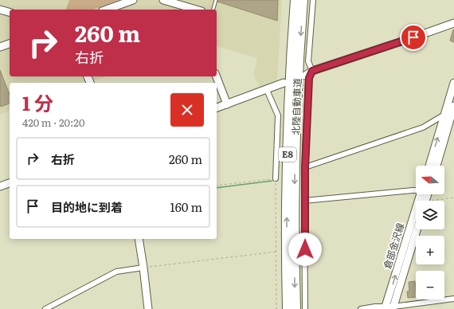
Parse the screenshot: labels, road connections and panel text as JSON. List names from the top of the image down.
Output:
{
  "streets": {
    "highway": ["北陸自動車道", "E8"],
    "street": ["倉部金沢線"]
  },
  "north": "left",
  "page": {
    "turn": ["260 m", "右折"],
    "heading": ["1 分", "420 m · 20:20"],
    "list": [
      {
        "name": "右折",
        "value": "260 m"
      },
      {
        "name": "目的地に到着",
        "value": "160 m"
      }
    ],
    "map_buttons": ["+", "−"]
  }
}
